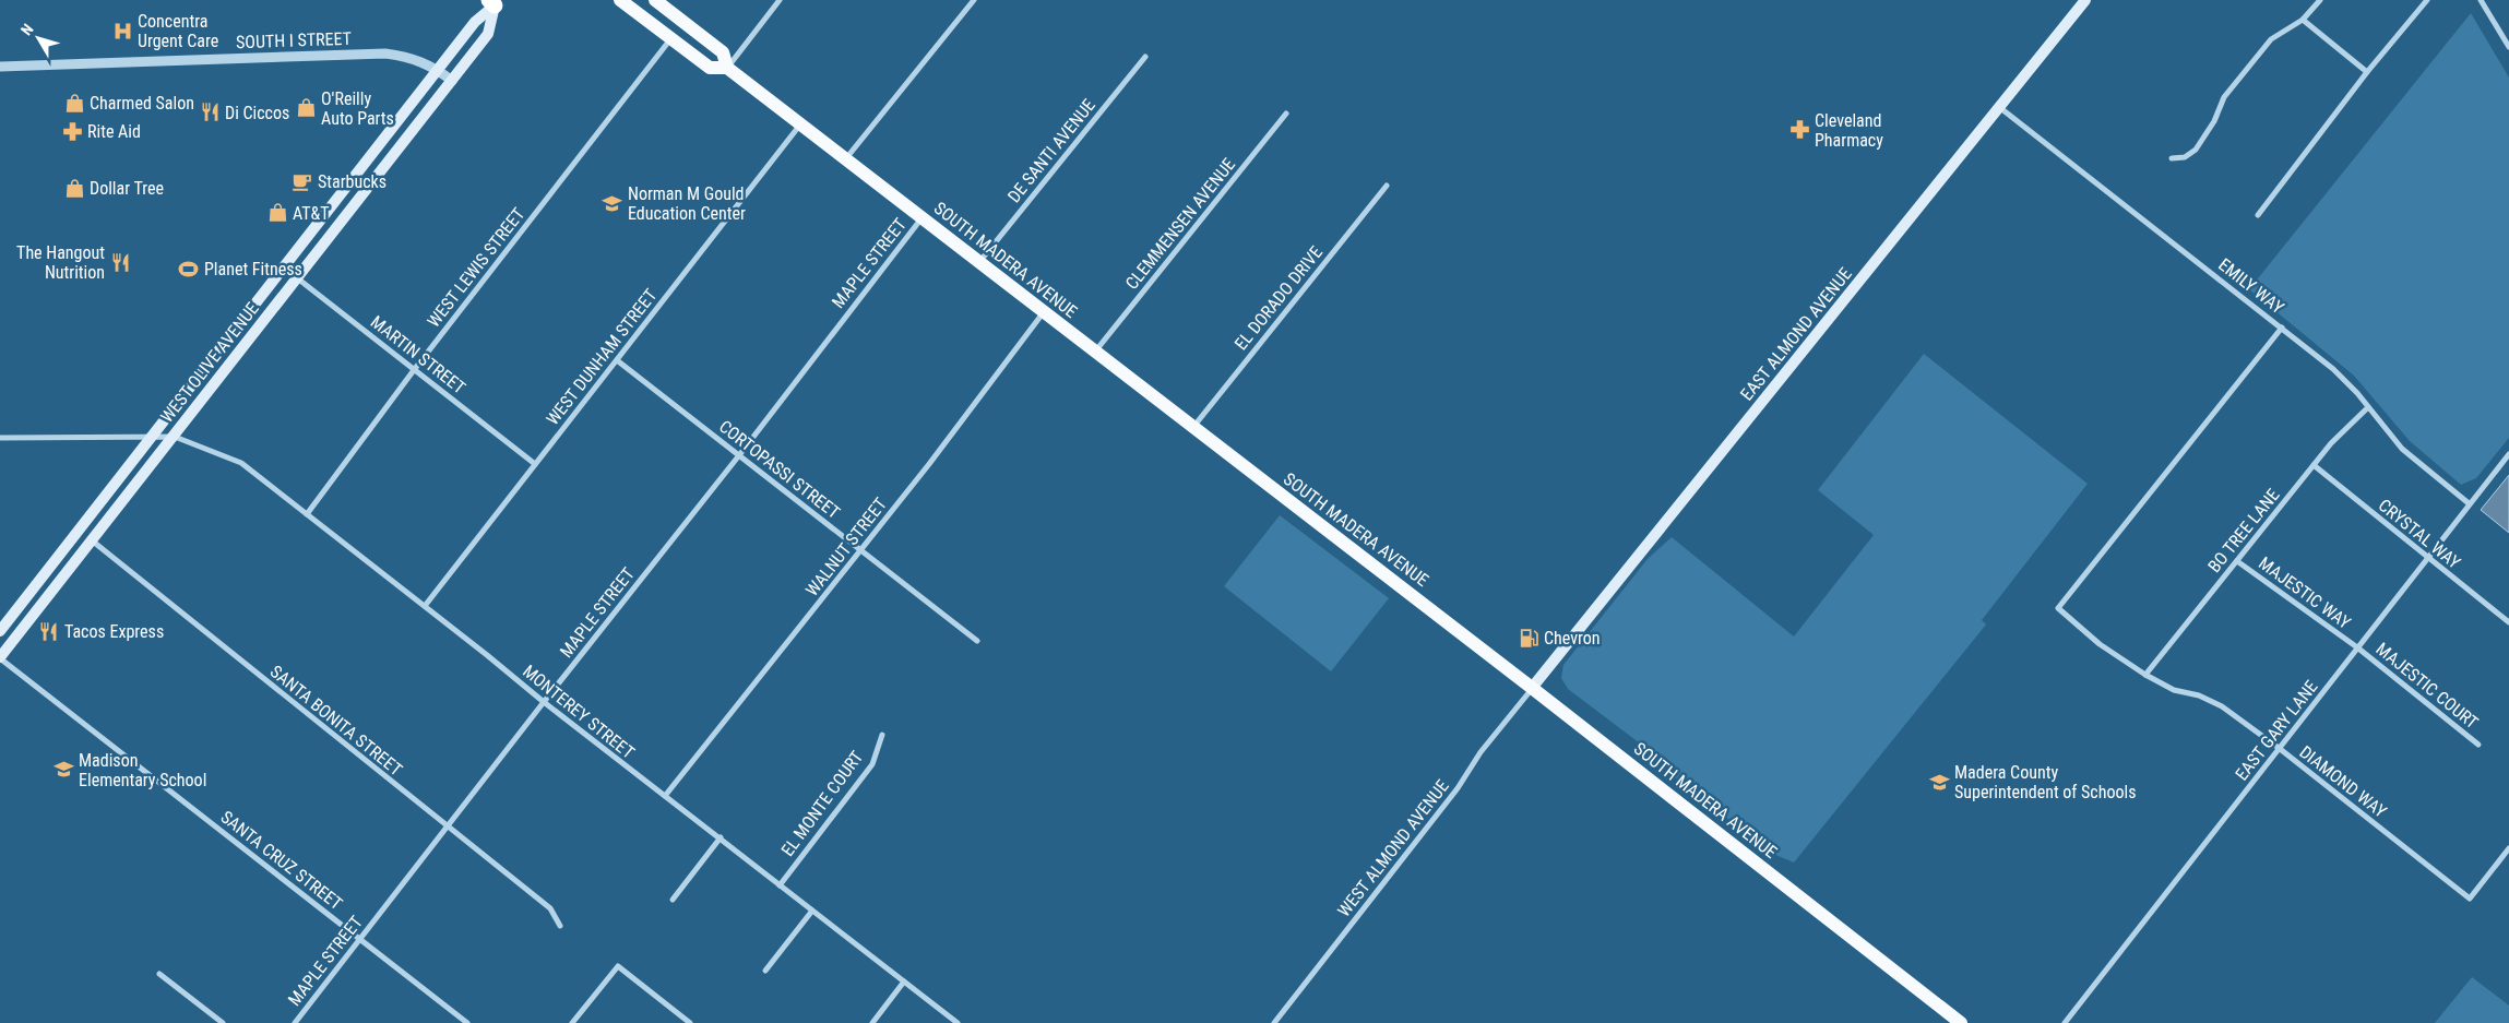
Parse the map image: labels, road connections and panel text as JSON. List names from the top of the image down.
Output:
{
  "streets": {
    "main road": ["SOUTH MADERA AVENUE", "EAST ALMOND AVENUE", "WEST OLIVE AVENUE"],
    "street": [
      "SOUTH I STREET",
      "DE SANTI AVENUE",
      "CLEMMENSEN AVENUE",
      "MAPLE STREET",
      "WEST LEWIS STREET",
      "EMILY WAY",
      "EL DORADO DRIVE",
      "MARTIN STREET",
      "WEST DUNHAM STREET",
      "CORTOPASSI STREET",
      "BO TREE LANE",
      "CRYSTAL WAY",
      "WALNUT STREET",
      "MAJESTIC WAY",
      "MAJESTIC COURT",
      "MONTEREY STREET",
      "SANTA BONITA STREET",
      "EAST GARY LANE",
      "DIAMOND WAY",
      "EL MONTE COURT",
      "WEST ALMOND AVENUE",
      "SANTA CRUZ STREET"
    ]
  },
  "crossings": [
    ["SOUTH I STREET", "WEST OLIVE AVENUE"],
    ["DE SANTI AVENUE", "SOUTH MADERA AVENUE"],
    ["CLEMMENSEN AVENUE", "SOUTH MADERA AVENUE"],
    ["SOUTH MADERA AVENUE", "MAPLE STREET"],
    ["SOUTH MADERA AVENUE", "WEST LEWIS STREET"],
    ["SOUTH MADERA AVENUE", "EL DORADO DRIVE"],
    ["SOUTH MADERA AVENUE", "EAST ALMOND AVENUE"],
    ["SOUTH MADERA AVENUE", "WEST DUNHAM STREET"],
    ["SOUTH MADERA AVENUE", "WALNUT STREET"],
    ["SOUTH MADERA AVENUE", "WEST ALMOND AVENUE"],
    ["MAPLE STREET", "CORTOPASSI STREET"],
    ["MAPLE STREET", "MONTEREY STREET"],
    ["MAPLE STREET", "SANTA BONITA STREET"],
    ["MAPLE STREET", "SANTA CRUZ STREET"],
    ["WEST LEWIS STREET", "MARTIN STREET"],
    ["WEST LEWIS STREET", "MONTEREY STREET"],
    ["EMILY WAY", "EAST ALMOND AVENUE"],
    ["EMILY WAY", "BO TREE LANE"],
    ["EMILY WAY", "EAST GARY LANE"],
    ["EMILY WAY", "DIAMOND WAY"],
    ["EAST ALMOND AVENUE", "WEST ALMOND AVENUE"],
    ["MARTIN STREET", "WEST DUNHAM STREET"],
    ["MARTIN STREET", "WEST OLIVE AVENUE"],
    ["WEST DUNHAM STREET", "CORTOPASSI STREET"],
    ["WEST DUNHAM STREET", "MONTEREY STREET"],
    ["WEST OLIVE AVENUE", "MONTEREY STREET"],
    ["WEST OLIVE AVENUE", "SANTA BONITA STREET"],
    ["WEST OLIVE AVENUE", "SANTA CRUZ STREET"],
    ["CORTOPASSI STREET", "WALNUT STREET"],
    ["BO TREE LANE", "CRYSTAL WAY"],
    ["BO TREE LANE", "MAJESTIC WAY"],
    ["BO TREE LANE", "DIAMOND WAY"],
    ["CRYSTAL WAY", "EAST GARY LANE"],
    ["WALNUT STREET", "MONTEREY STREET"],
    ["MAJESTIC WAY", "MAJESTIC COURT"],
    ["MAJESTIC WAY", "EAST GARY LANE"],
    ["MAJESTIC COURT", "EAST GARY LANE"],
    ["MONTEREY STREET", "EL MONTE COURT"],
    ["EAST GARY LANE", "DIAMOND WAY"]
  ],
  "places": {
    "hospital": ["Concentra Urgent Care"],
    "shop": [
      "Charmed Salon",
      "O'Reilly Auto Parts",
      "Dollar Tree",
      "AT&T"
    ],
    "restaurant": ["Di Ciccos", "The Hangout Nutrition", "Tacos Express"],
    "pharmacy": ["Cleveland Pharmacy", "Rite Aid"],
    "cafe": ["Starbucks"],
    "school or university": ["Norman M Gould Education Center", "Madison Elementary School", "Madera County Superintendent of Schools"],
    "sports": ["Planet Fitness"],
    "fuel station": ["Chevron"]
  },
  "north": "top left"
}
